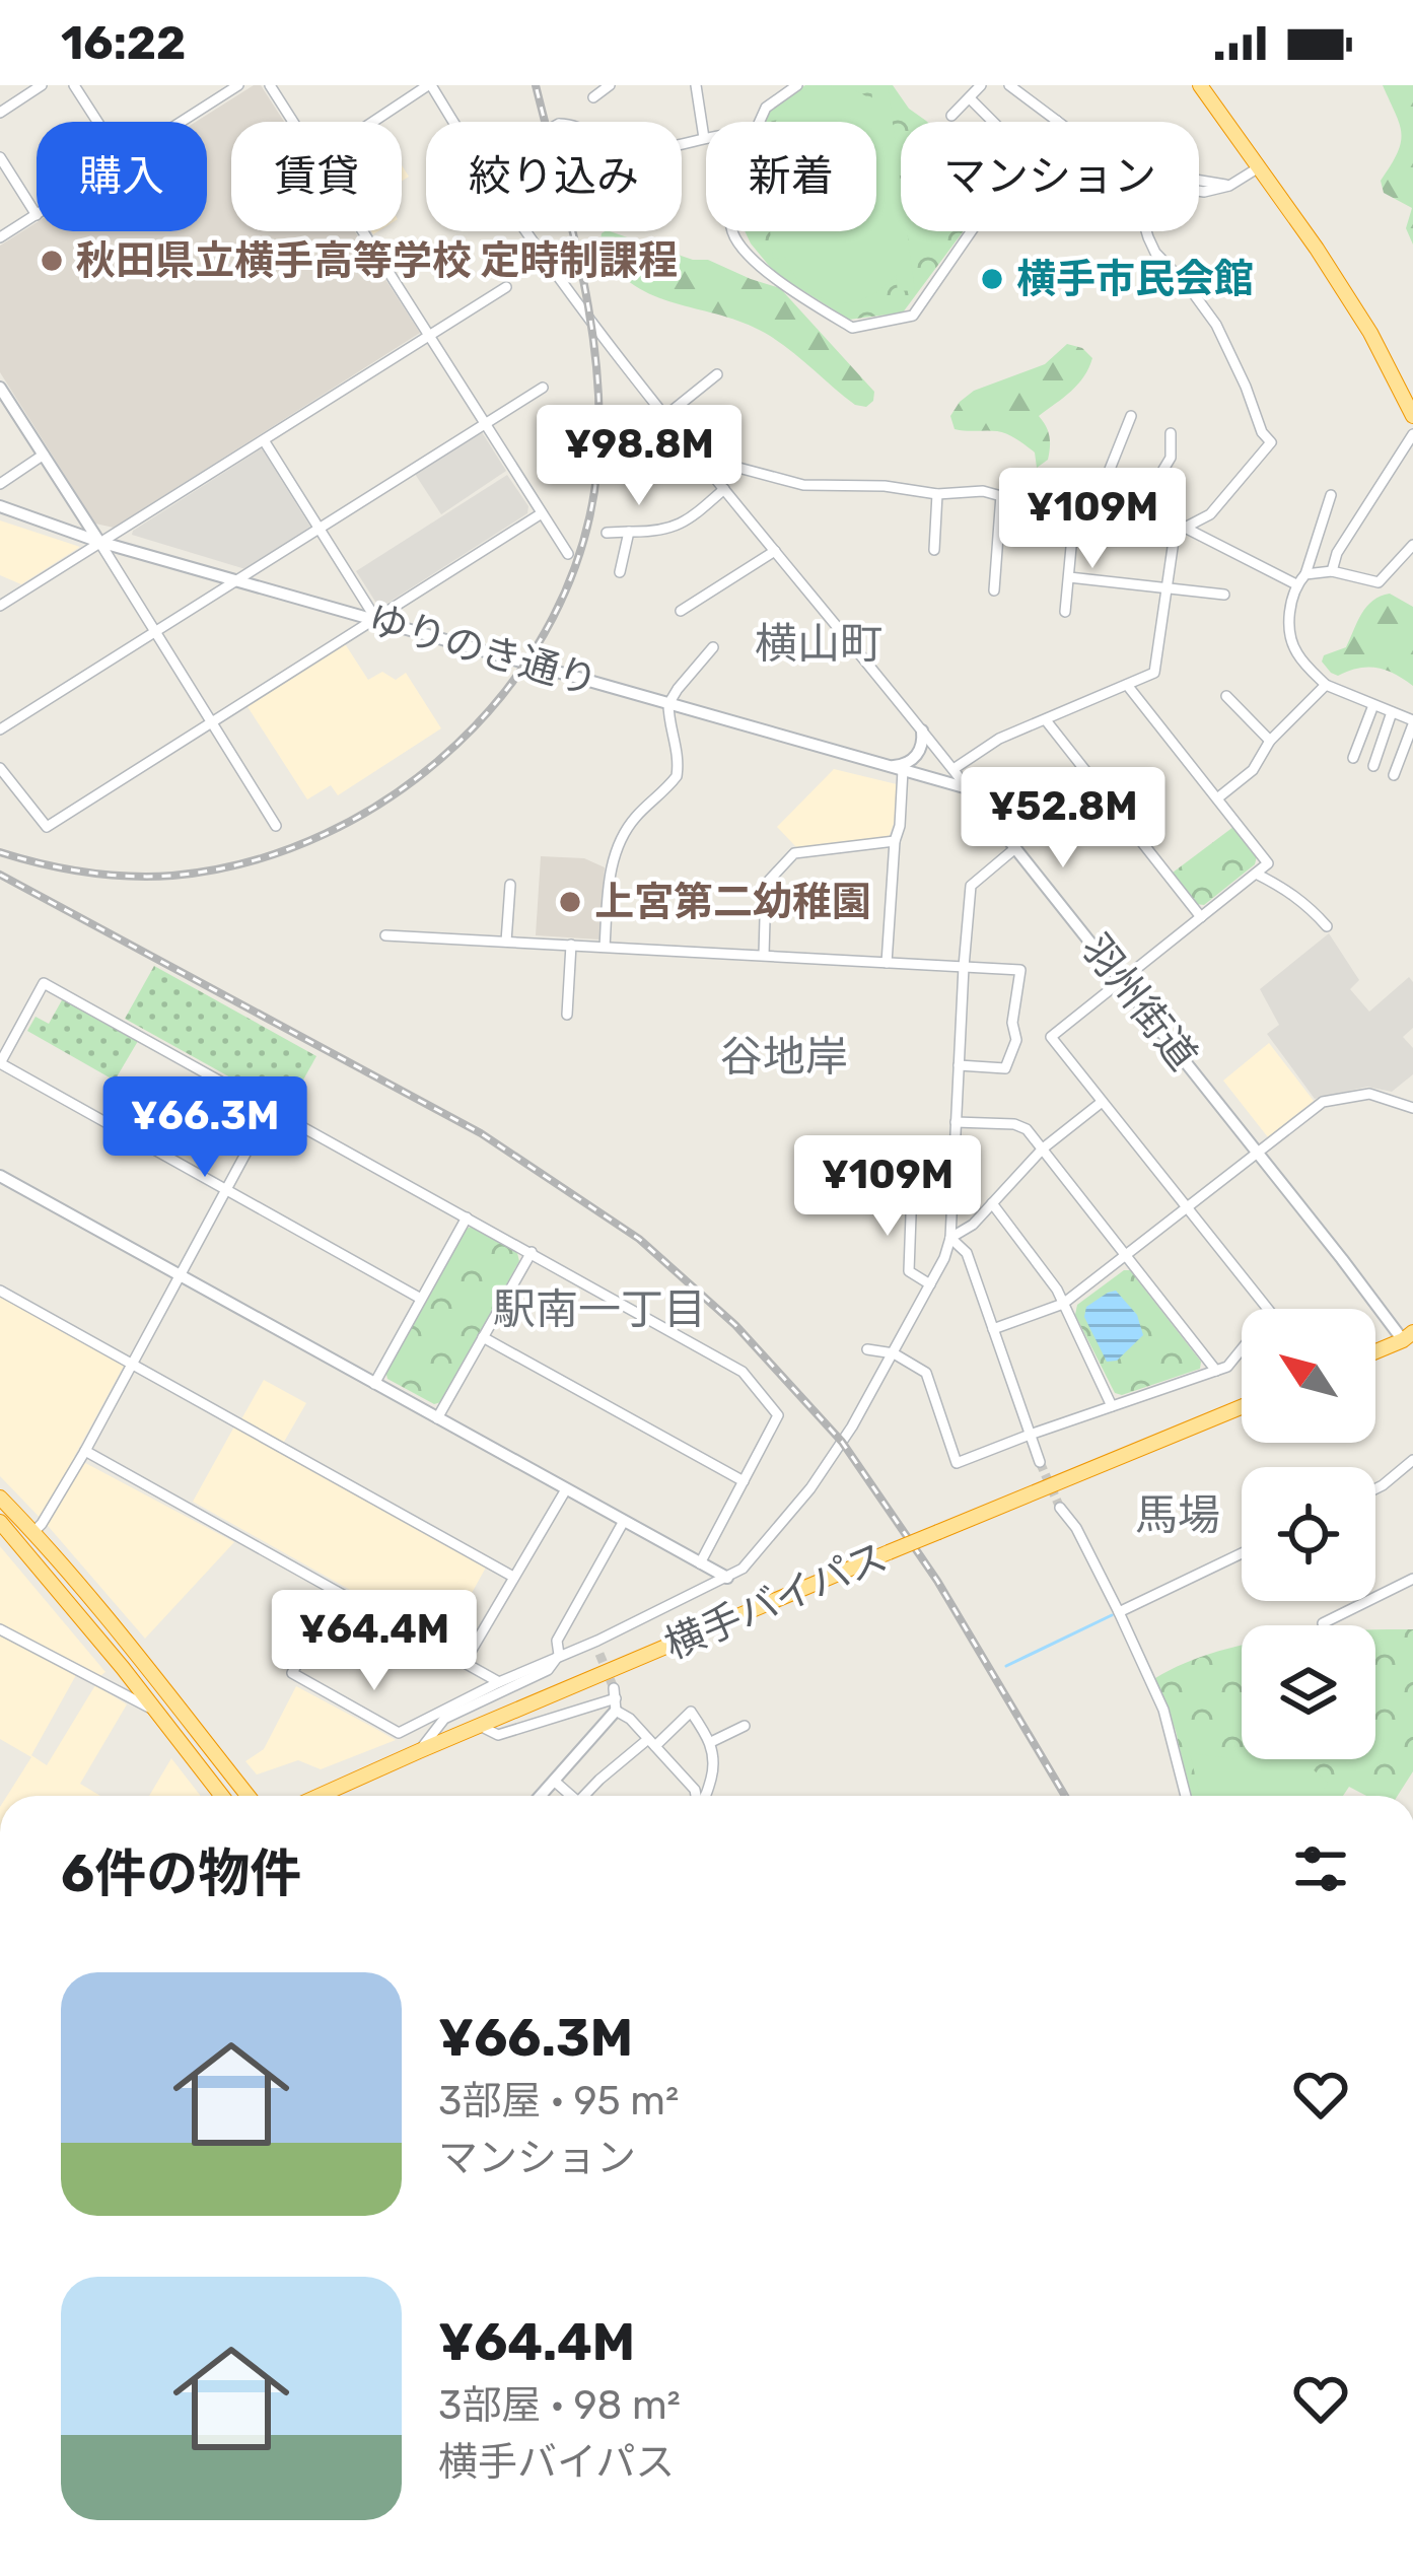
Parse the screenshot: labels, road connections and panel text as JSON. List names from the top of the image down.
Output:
{
  "streets": {
    "highway": ["横手バイパス"],
    "street": ["ゆりのき通り", "羽州街道"]
  },
  "crossings": [
    ["ゆりのき通り", "羽州街道"]
  ],
  "districts": [
    "横山町",
    "谷地岸",
    "駅南一丁目",
    "馬場"
  ],
  "places": ["秋田県立横手高等学校 定時制課程", "横手市民会館", "上宮第二幼稚園"],
  "north": "top left",
  "page": {
    "status": "16:22",
    "chip": [
      "購入",
      "賃貸",
      "絞り込み",
      "新着",
      "マンション"
    ],
    "price": [
      "¥98.8M",
      "¥109M",
      "¥52.8M",
      "¥66.3M",
      "¥109M",
      "¥64.4M"
    ],
    "heading": "6件の物件",
    "list": [
      {
        "name": "¥66.3M",
        "note": "3部屋 · 95 m² · マンション"
      },
      {
        "name": "¥64.4M",
        "note": "3部屋 · 98 m² · 横手バイパス"
      }
    ]
  }
}
